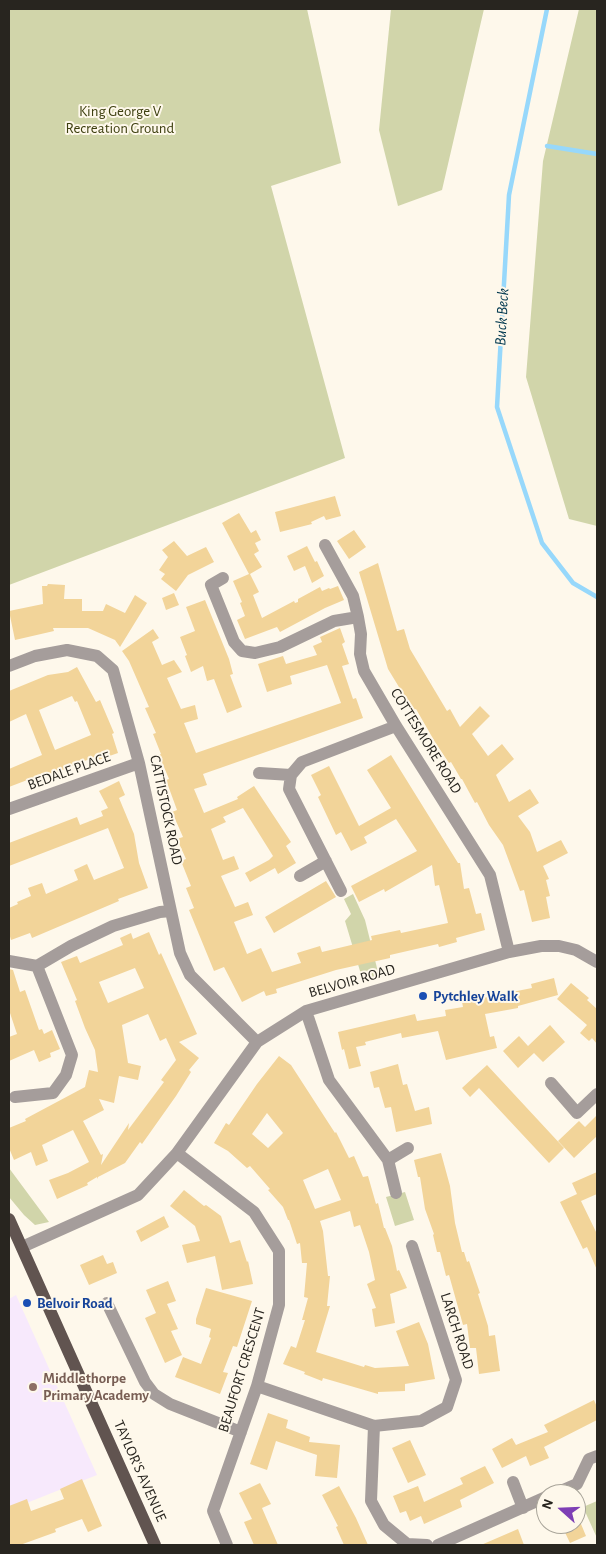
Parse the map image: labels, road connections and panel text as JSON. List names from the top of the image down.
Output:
{
  "streets": {
    "main road": ["TAYLOR'S AVENUE"],
    "street": [
      "COTTESMORE ROAD",
      "BEDALE PLACE",
      "CATTISTOCK ROAD",
      "BELVOIR ROAD",
      "LARCH ROAD",
      "BEAUFORT CRESCENT"
    ]
  },
  "crossings": [
    ["COTTESMORE ROAD", "BELVOIR ROAD"],
    ["BEDALE PLACE", "CATTISTOCK ROAD"],
    ["CATTISTOCK ROAD", "BELVOIR ROAD"],
    ["BELVOIR ROAD", "BEAUFORT CRESCENT"],
    ["BELVOIR ROAD", "TAYLOR'S AVENUE"],
    ["LARCH ROAD", "BEAUFORT CRESCENT"]
  ],
  "water": ["Buck Beck"],
  "parks": ["King George V Recreation Ground"],
  "places": ["Pytchley Walk", "Belvoir Road", "Middlethorpe Primary Academy"],
  "north": "left"
}
